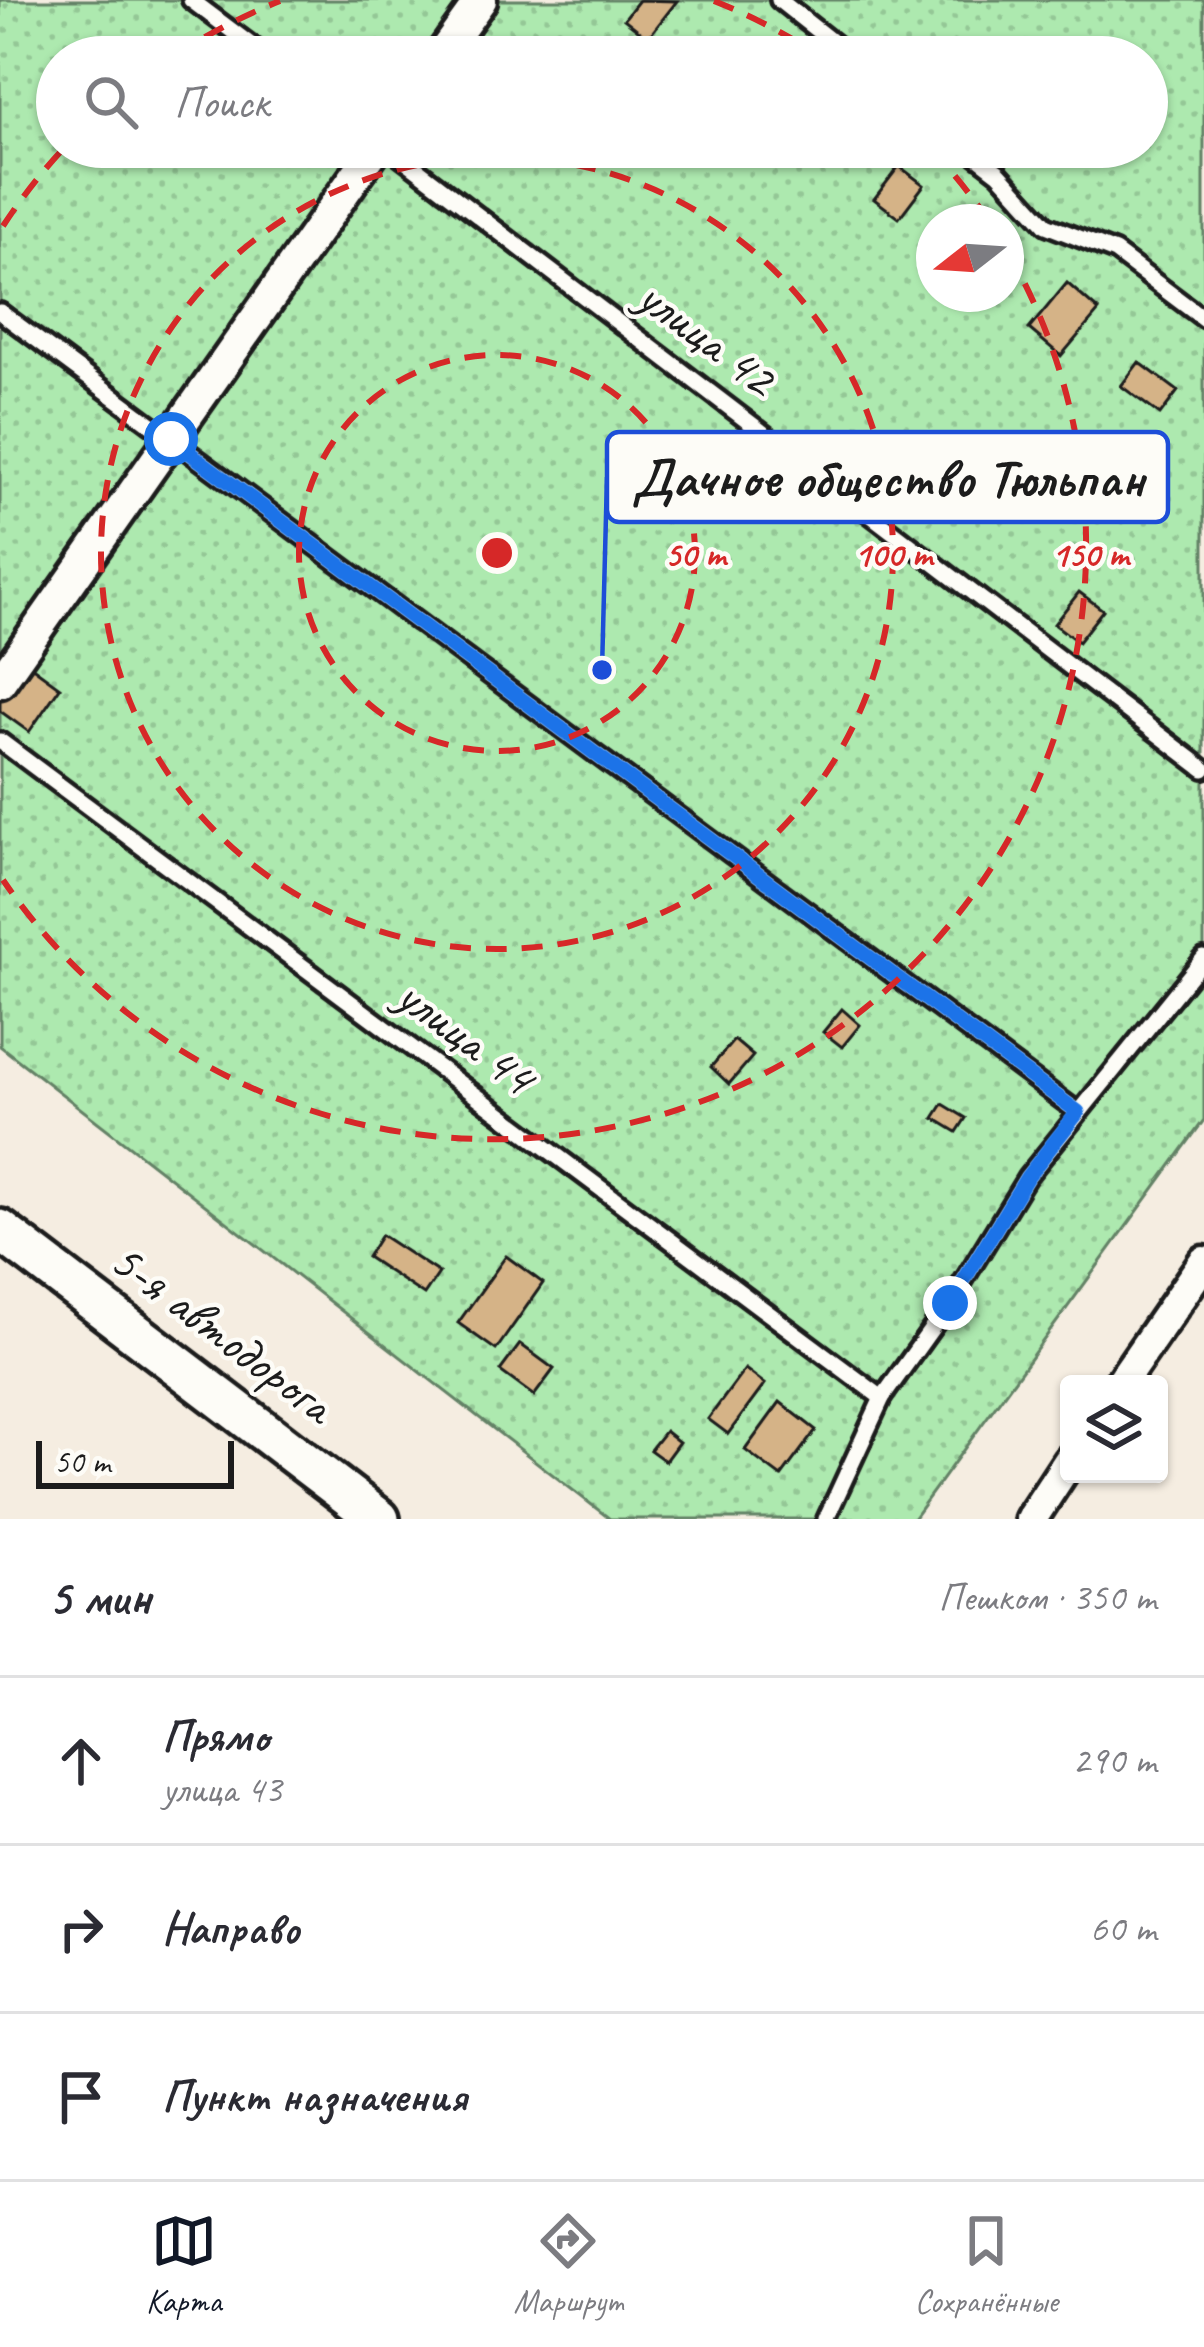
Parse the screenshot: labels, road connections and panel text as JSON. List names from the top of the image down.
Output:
{
  "streets": {
    "main road": ["5-я автодорога"],
    "lane": ["улица 42", "улица 44"]
  },
  "places": ["Дачное общество Тюльпан"],
  "scale_bar": "50 m",
  "north": "left",
  "page": {
    "search": "Поиск",
    "scale": "50 m",
    "heading": ["5 мин", "Пешком · 350 m"],
    "list": [
      ["Прямо", "улица 43", "290 m"],
      ["Направо", "60 m"],
      "Пункт назначения"
    ],
    "nav": ["Карта", "Маршрут", "Сохранённые"]
  },
  "rings": ["50 m", "100 m", "150 m"]
}
